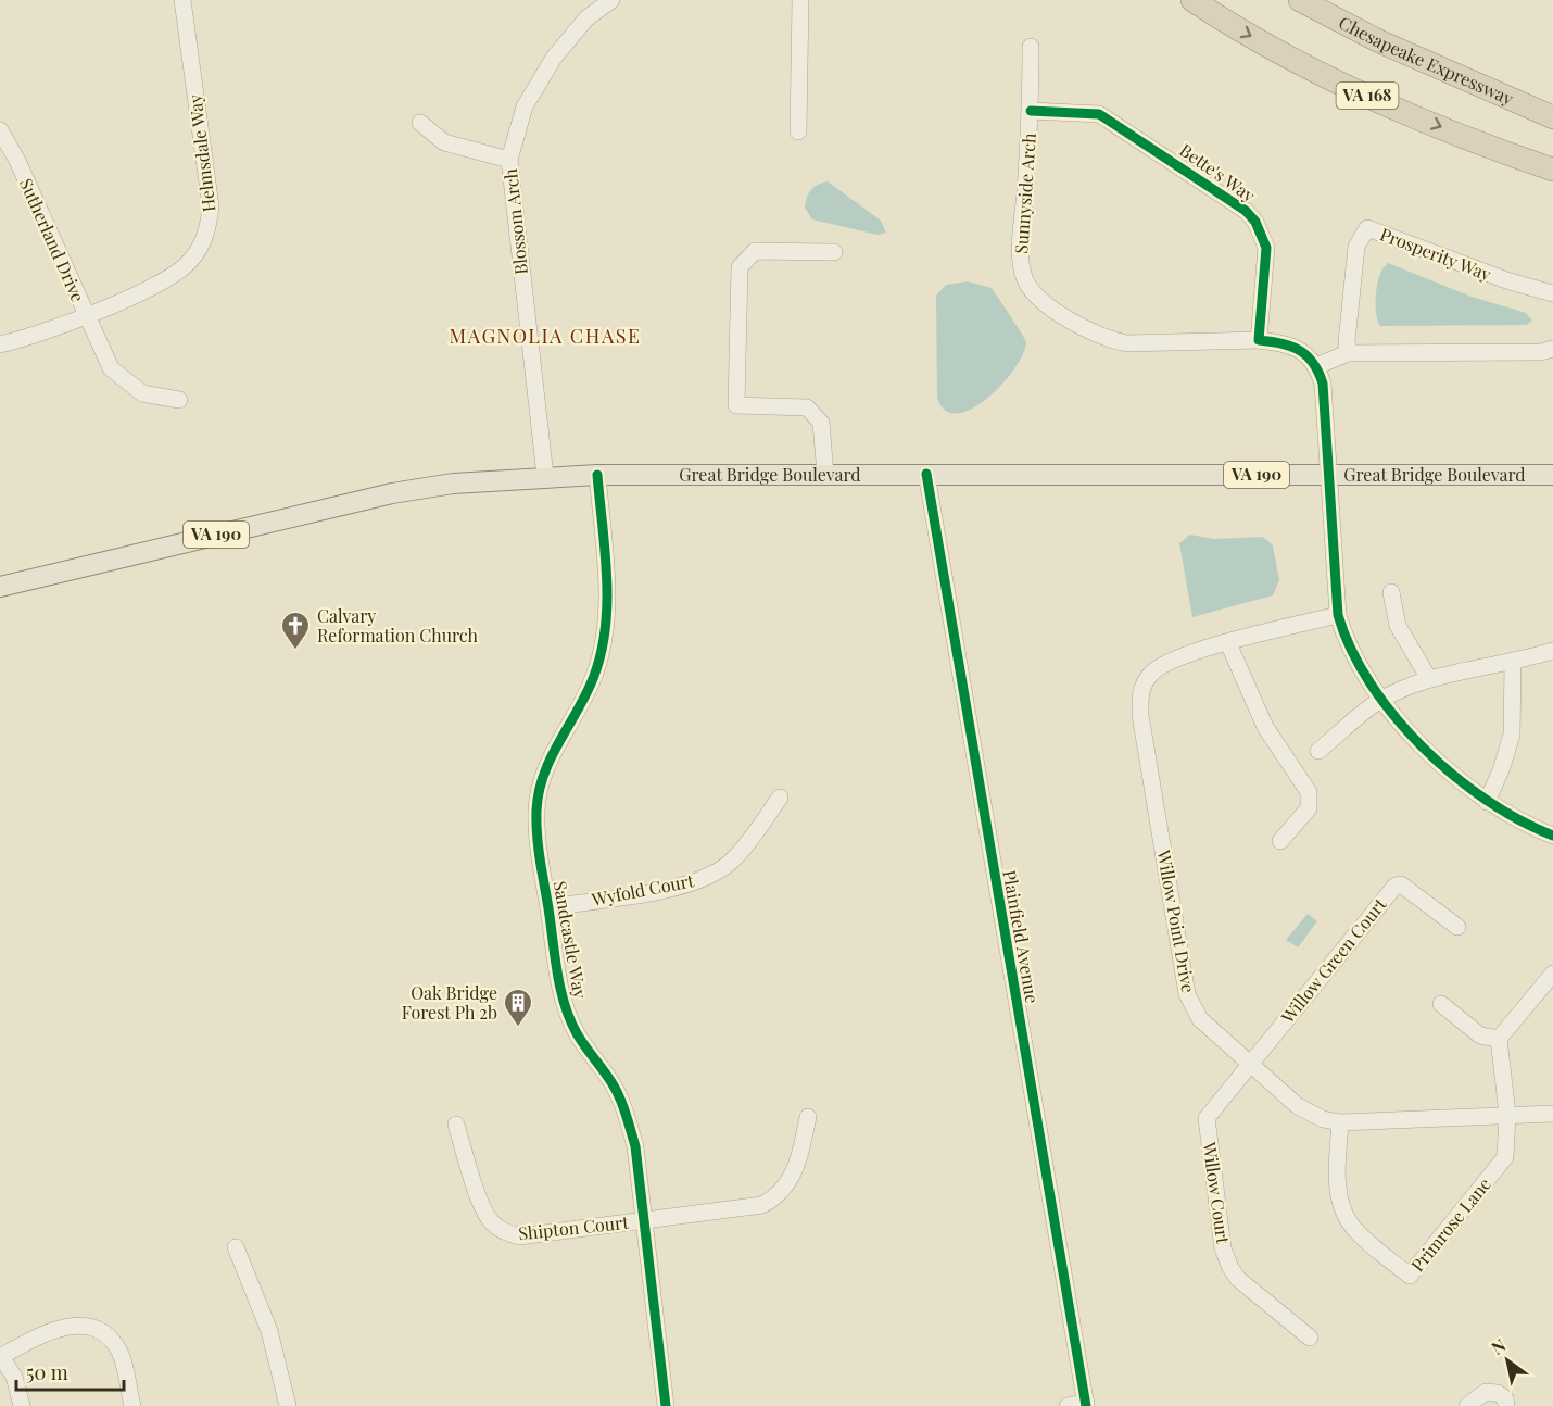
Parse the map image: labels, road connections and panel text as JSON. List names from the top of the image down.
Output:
{
  "streets": {
    "highway": ["Chesapeake Expressway", "VA 168"],
    "main road": ["Great Bridge Boulevard", "VA 190"],
    "street": [
      "Helmsdale Way",
      "Bette's Way",
      "Sunnyside Arch",
      "Blossom Arch",
      "Sutherland Drive",
      "Prosperity Way",
      "Wyfold Court",
      "Willow Point Drive",
      "Plainfield Avenue",
      "Sandcastle Way",
      "Willow Green Court",
      "Willow Court",
      "Primrose Lane",
      "Shipton Court"
    ]
  },
  "crossings": [
    ["Helmsdale Way", "Sutherland Drive"],
    ["Bette's Way", "Sunnyside Arch"],
    ["Blossom Arch", "Great Bridge Boulevard"],
    ["Great Bridge Boulevard", "Plainfield Avenue"],
    ["Great Bridge Boulevard", "Sandcastle Way"],
    ["Wyfold Court", "Sandcastle Way"],
    ["Willow Point Drive", "Willow Green Court"],
    ["Willow Point Drive", "Willow Court"],
    ["Willow Point Drive", "Primrose Lane"],
    ["Sandcastle Way", "Shipton Court"],
    ["Willow Green Court", "Willow Court"]
  ],
  "districts": ["MAGNOLIA CHASE"],
  "places": {
    "church": ["Calvary Reformation Church"],
    "building": ["Oak Bridge Forest Ph 2b"]
  },
  "scale_bar": "50 m",
  "north": "top left"
}
